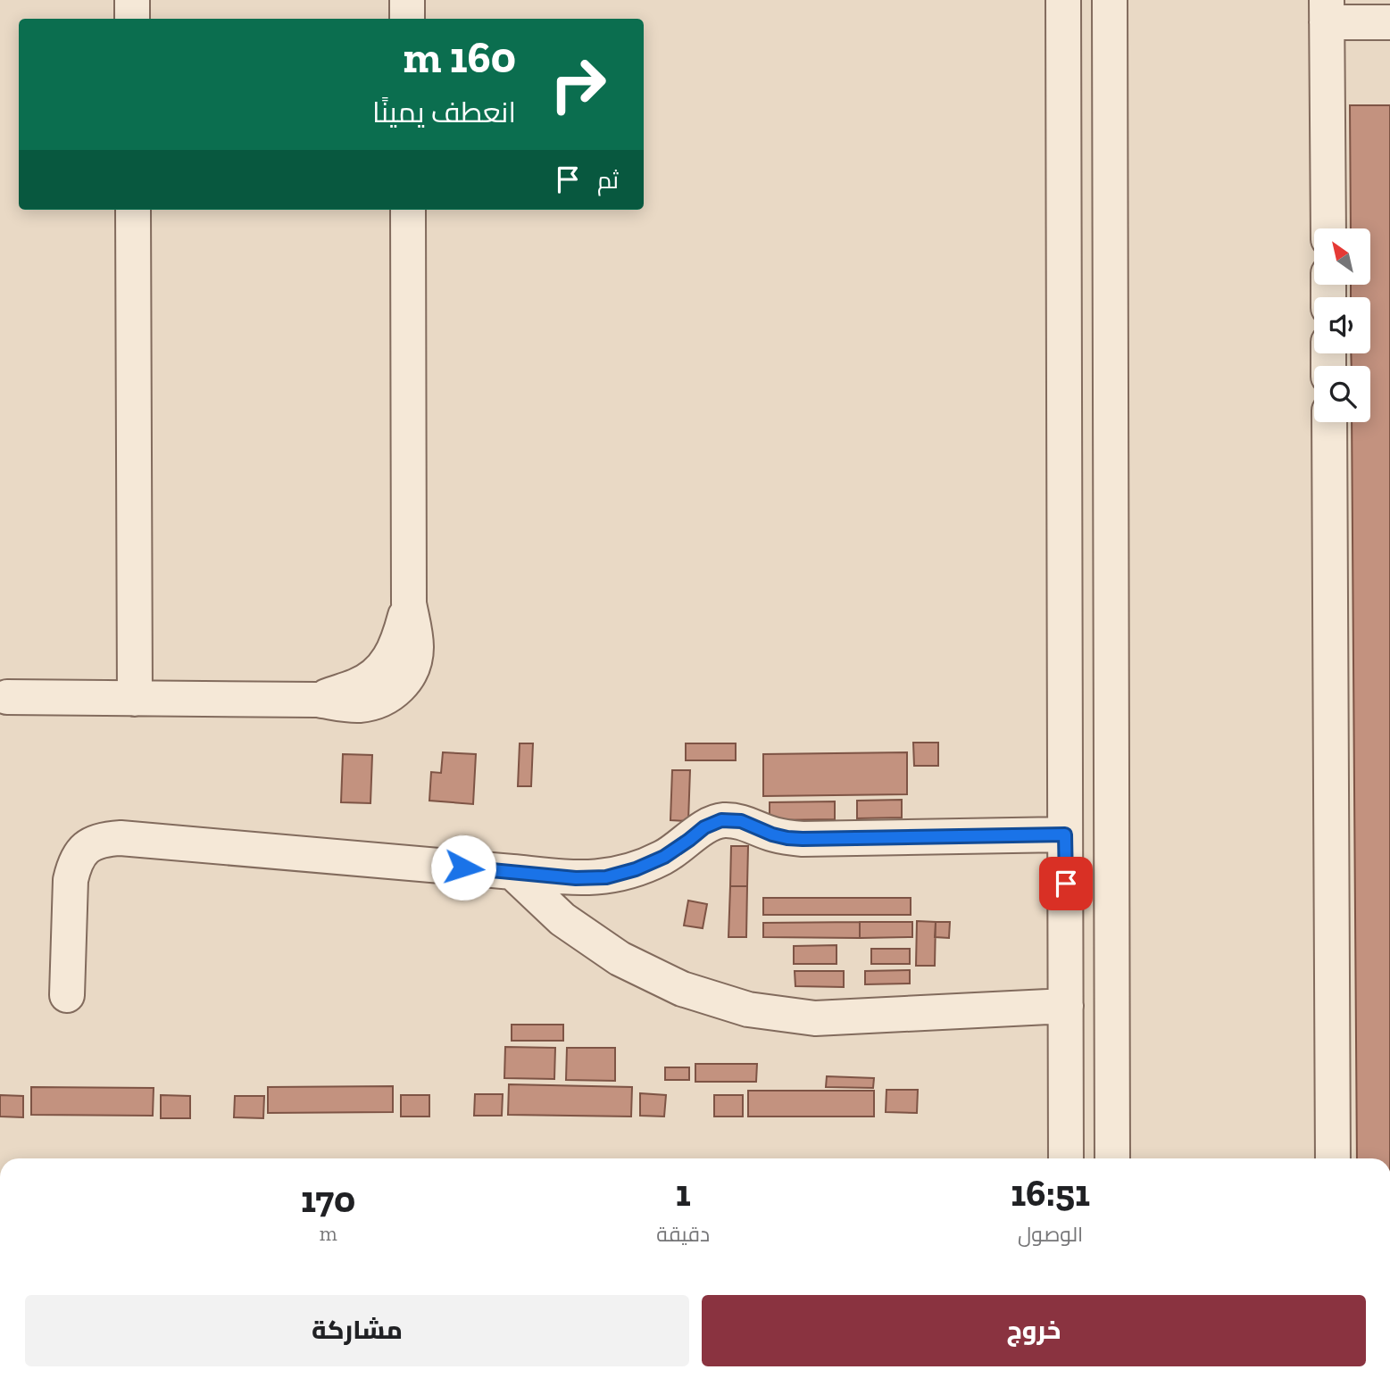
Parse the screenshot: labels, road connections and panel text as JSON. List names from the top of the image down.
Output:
{
  "north": "top left",
  "page": {
    "turn": ["160 m", "انعطف يمينًا"],
    "then": "ثم",
    "eta": [
      "16:51",
      "الوصول",
      "1",
      "دقيقة",
      "170",
      "m"
    ],
    "buttons": ["خروج", "مشاركة"]
  }
}
